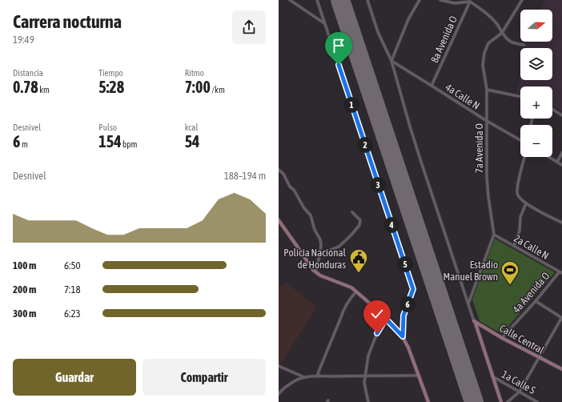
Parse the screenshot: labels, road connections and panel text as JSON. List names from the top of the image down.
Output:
{
  "streets": {
    "street": [
      "8a Avenida O",
      "4a Calle N",
      "7a Avenida O",
      "2a Calle N",
      "4a Avenida O",
      "Calle Central",
      "1a Calle S"
    ]
  },
  "crossings": [
    ["8a Avenida O", "4a Calle N"],
    ["4a Calle N", "7a Avenida O"],
    ["7a Avenida O", "2a Calle N"],
    ["2a Calle N", "4a Avenida O"],
    ["4a Avenida O", "Calle Central"]
  ],
  "places": {
    "public building": ["Policía Nacional de Honduras"],
    "sports": ["Estadio Manuel Brown"]
  },
  "north": "right",
  "page": {
    "heading": ["Carrera nocturna", "19:49"],
    "map_buttons": ["+", "−"],
    "stats": [
      ["Distancia", "0.78 km"],
      ["Tiempo", "5:28"],
      ["Ritmo", "7:00 /km"],
      ["Desnivel", "6 m"],
      ["Pulso", "154 bpm"],
      ["kcal", "54"]
    ],
    "pins": [
      "1",
      "2",
      "3",
      "4",
      "5",
      "6"
    ],
    "chart": ["Desnivel", "188–194 m"],
    "list": [
      {
        "name": "100 m",
        "note": "6:50"
      },
      {
        "name": "200 m",
        "note": "7:18"
      },
      {
        "name": "300 m",
        "note": "6:23"
      }
    ],
    "buttons": ["Guardar", "Compartir"]
  }
}
